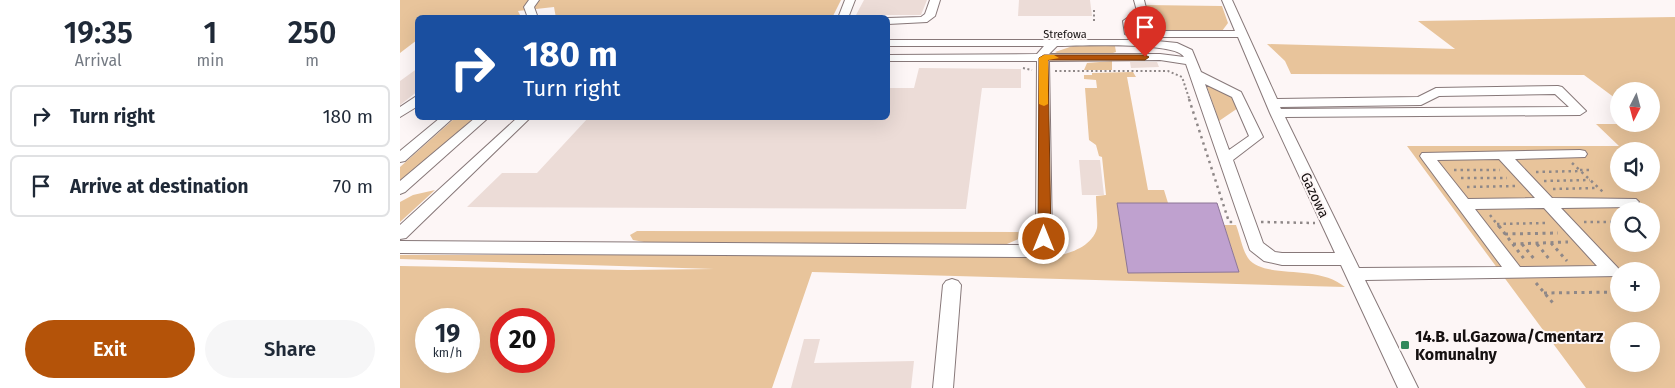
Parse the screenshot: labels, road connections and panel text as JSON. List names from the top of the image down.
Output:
{
  "streets": {
    "street": ["Strefowa", "Gazowa"]
  },
  "crossings": [
    ["Strefowa", "Gazowa"]
  ],
  "places": {
    "transit": ["14.B. ul.Gazowa/Cmentarz Komunalny"]
  },
  "north": "bottom",
  "page": {
    "eta": [
      "19:35",
      "Arrival",
      "1",
      "min",
      "250",
      "m"
    ],
    "turn": ["180 m", "Turn right"],
    "map_buttons": ["+", "−"],
    "list": [
      {
        "name": "Turn right",
        "value": "180 m"
      },
      {
        "name": "Arrive at destination",
        "value": "70 m"
      }
    ],
    "speed": "19 km/h",
    "limit": "20",
    "buttons": ["Exit", "Share"]
  }
}
